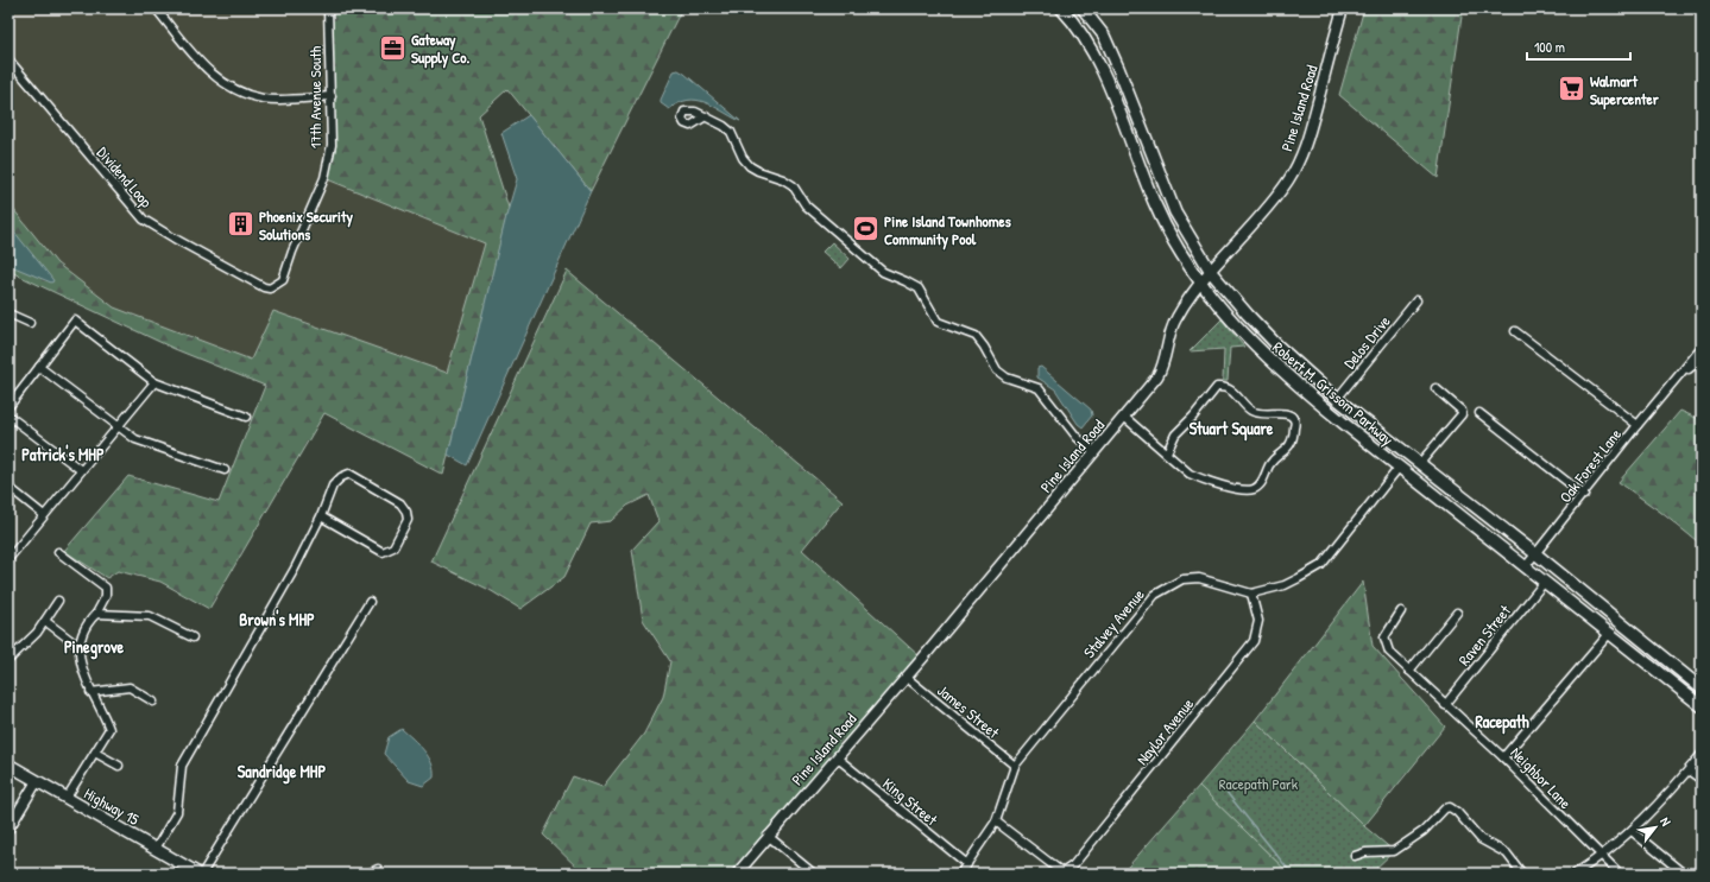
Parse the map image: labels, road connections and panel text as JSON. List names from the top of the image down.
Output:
{
  "streets": {
    "main road": ["Robert M. Grissom Parkway", "Highway 15"],
    "street": [
      "17th Avenue South",
      "Pine Island Road",
      "Dividend Loop",
      "Delos Drive",
      "Oak Forest Lane",
      "Stalvey Avenue",
      "Raven Street",
      "James Street",
      "Naylor Avenue",
      "Neighbor Lane",
      "King Street"
    ]
  },
  "crossings": [
    ["17th Avenue South", "Dividend Loop"],
    ["Pine Island Road", "Robert M. Grissom Parkway"],
    ["Pine Island Road", "James Street"],
    ["Pine Island Road", "King Street"],
    ["Delos Drive", "Robert M. Grissom Parkway"],
    ["Robert M. Grissom Parkway", "Oak Forest Lane"],
    ["Robert M. Grissom Parkway", "Raven Street"],
    ["Stalvey Avenue", "James Street"],
    ["Stalvey Avenue", "Naylor Avenue"],
    ["Stalvey Avenue", "King Street"],
    ["Raven Street", "Neighbor Lane"]
  ],
  "districts": [
    "Stuart Square",
    "Patrick's MHP",
    "Brown's MHP",
    "Pinegrove",
    "Racepath",
    "Sandridge MHP"
  ],
  "parks": ["Racepath Park"],
  "places": {
    "office": ["Gateway Supply Co."],
    "supermarket": ["Walmart Supercenter"],
    "building": ["Phoenix Security Solutions"],
    "sports": ["Pine Island Townhomes Community Pool"]
  },
  "scale_bar": "100 m",
  "north": "top right"
}
